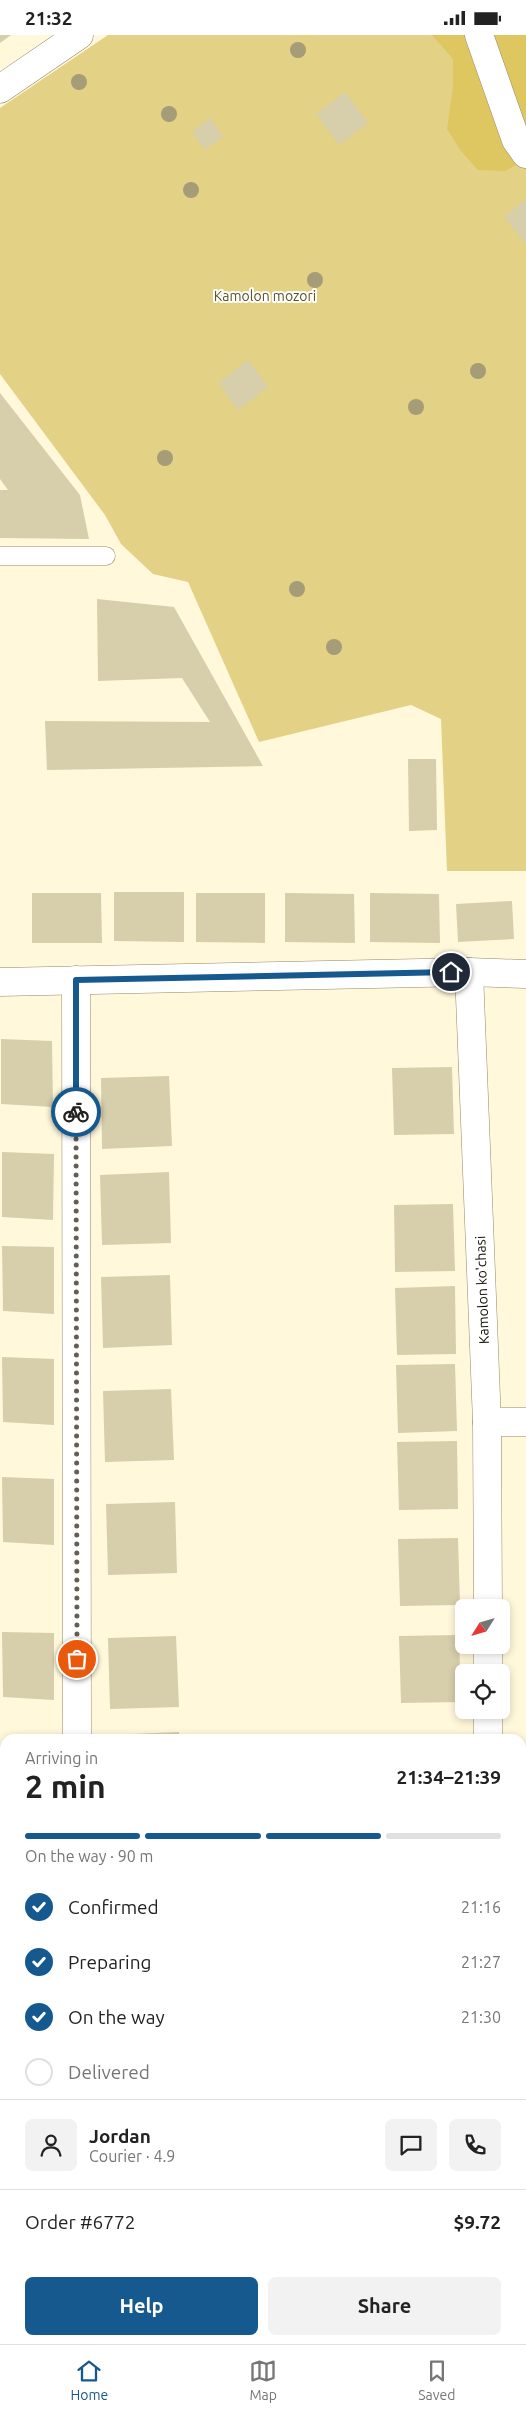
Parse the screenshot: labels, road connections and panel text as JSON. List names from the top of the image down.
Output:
{
  "streets": {
    "street": ["Kamolon ko'chasi"]
  },
  "parks": ["Kamolon mozori"],
  "north": "bottom left",
  "page": {
    "status": "21:32",
    "heading": ["2 min", "Arriving in", "21:34–21:39"],
    "panel": [
      "Jordan",
      "Courier · 4.9",
      "Order #6772",
      "$9.72"
    ],
    "bar": "On the way · 90 m",
    "list": [
      ["Confirmed", "21:16"],
      ["Preparing", "21:27"],
      ["On the way", "21:30"],
      "Delivered"
    ],
    "buttons": ["Help", "Share"],
    "tabs": ["Home", "Map", "Saved"]
  }
}
